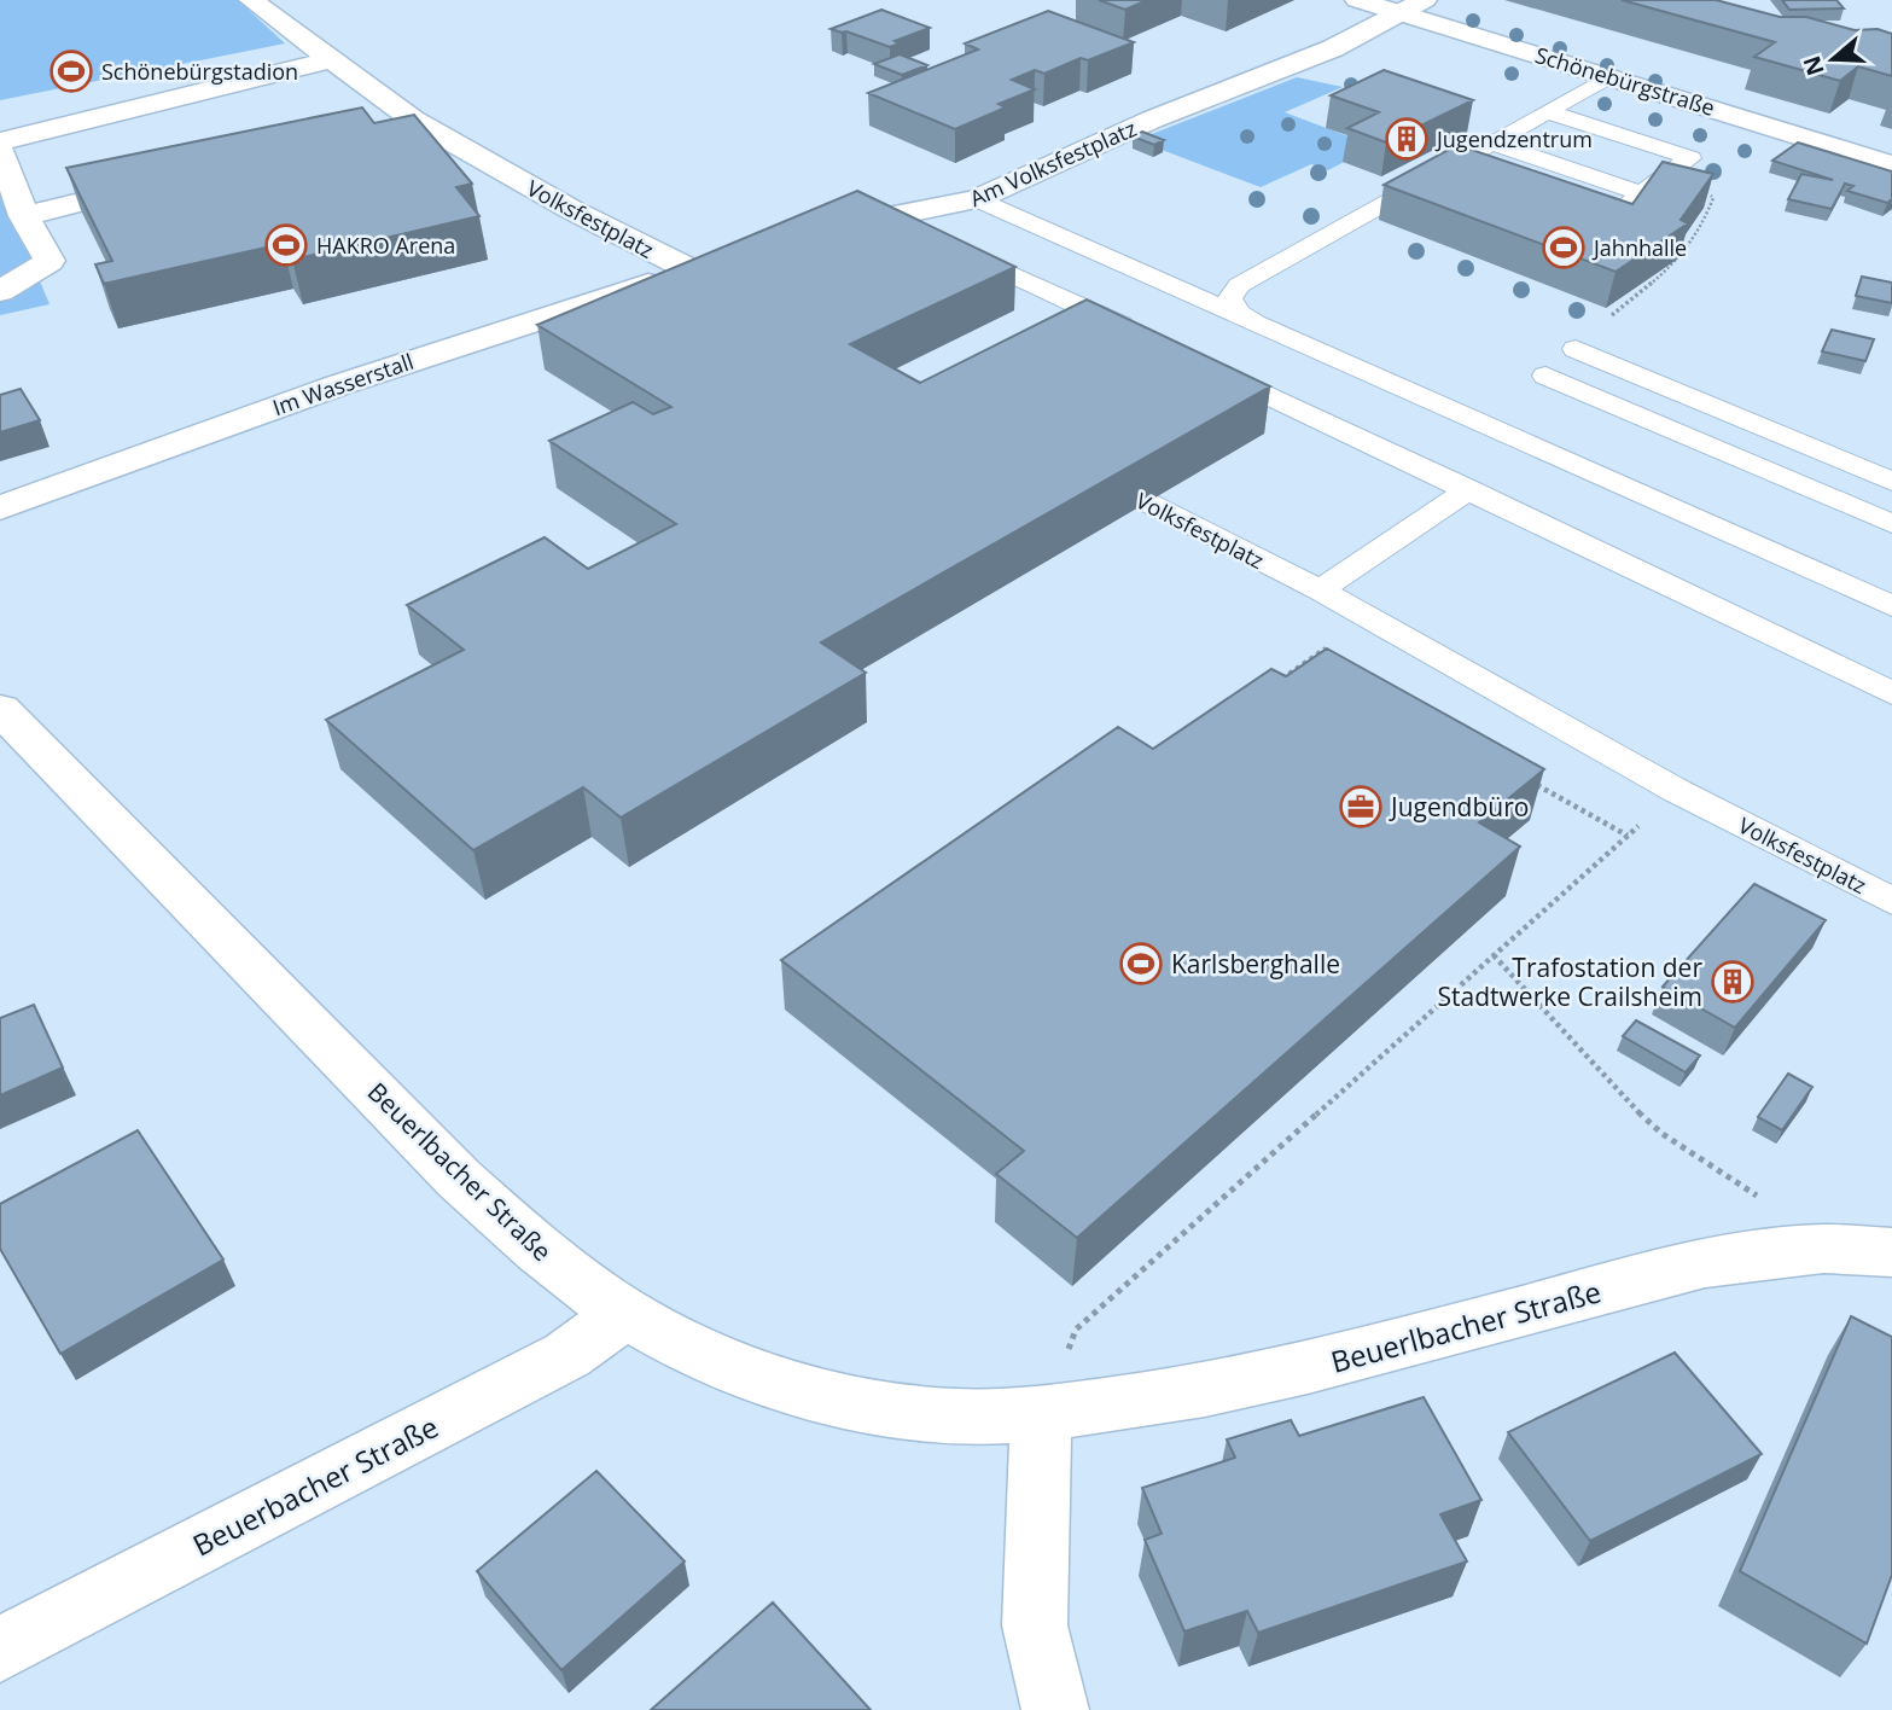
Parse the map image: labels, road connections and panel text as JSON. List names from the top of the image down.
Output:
{
  "streets": {
    "street": [
      "Schönebürgstraße",
      "Am Volksfestplatz",
      "Volksfestplatz",
      "Im Wasserstall",
      "Beuerlbacher Straße",
      "Beuerbacher Straße"
    ]
  },
  "crossings": [
    ["Schönebürgstraße", "Am Volksfestplatz"],
    ["Volksfestplatz", "Im Wasserstall"],
    ["Beuerlbacher Straße", "Beuerbacher Straße"]
  ],
  "places": {
    "sports": [
      "Schönebürgstadion",
      "HAKRO Arena",
      "Jahnhalle",
      "Karlsberghalle"
    ],
    "building": ["Jugendzentrum", "Trafostation der Stadtwerke Crailsheim"],
    "office": ["Jugendbüro"]
  },
  "north": "left"
}
